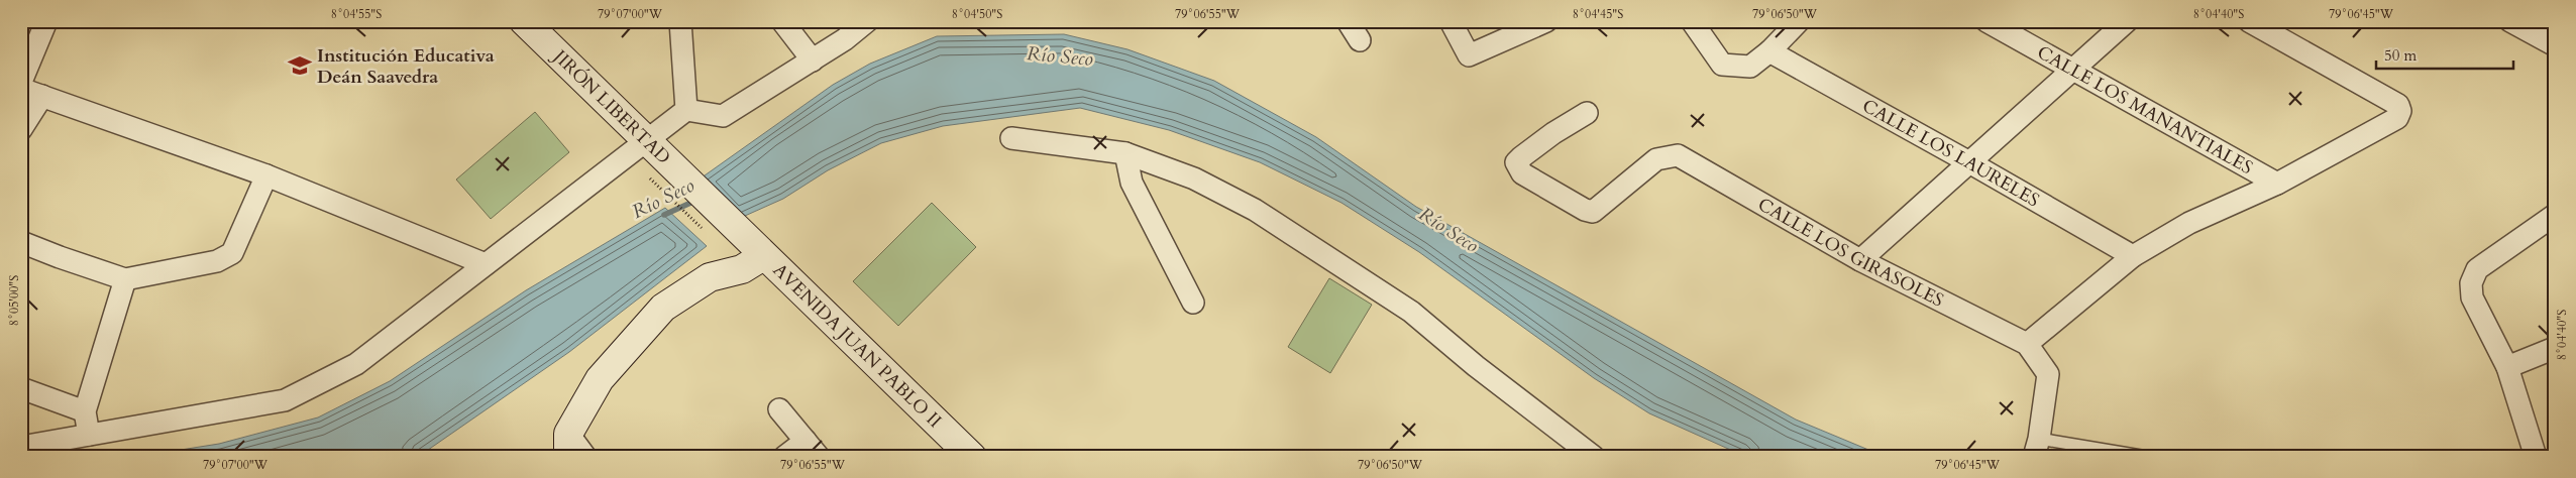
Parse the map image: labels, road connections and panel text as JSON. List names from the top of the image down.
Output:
{
  "streets": {
    "street": [
      "JIRÓN LIBERTAD",
      "CALLE LOS MANANTIALES",
      "CALLE LOS LAURELES",
      "CALLE LOS GIRASOLES",
      "AVENIDA JUAN PABLO II"
    ]
  },
  "crossings": [
    ["JIRÓN LIBERTAD", "AVENIDA JUAN PABLO II"]
  ],
  "water": ["Río Seco"],
  "places": {
    "school or university": ["Institución Educativa Deán Saavedra"]
  },
  "scale_bar": "50 m",
  "coordinates": [
    "8°04'55\"S",
    "79°07'00\"W",
    "8°04'50\"S",
    "79°06'55\"W",
    "8°04'45\"S",
    "79°06'50\"W",
    "8°04'40\"S",
    "79°06'45\"W",
    "8°05'00\"S"
  ]
}
